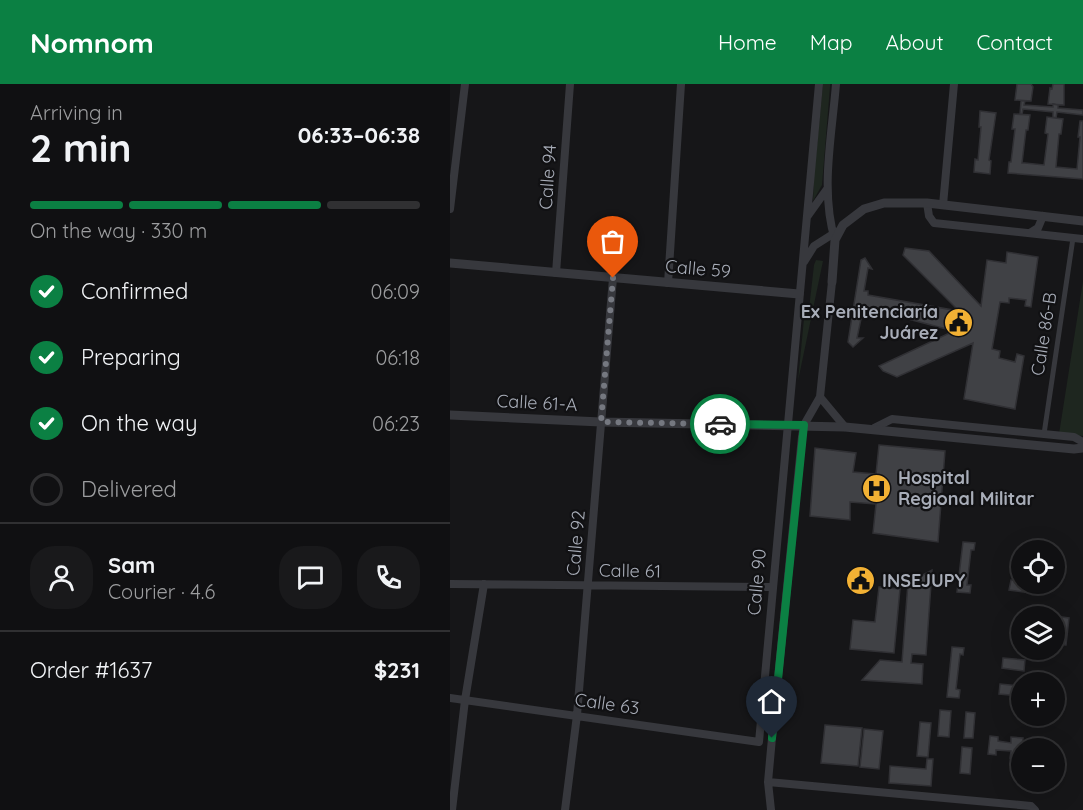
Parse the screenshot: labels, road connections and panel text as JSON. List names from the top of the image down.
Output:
{
  "streets": {
    "street": [
      "Calle 94",
      "Calle 59",
      "Calle 86-B",
      "Calle 61-A",
      "Calle 92",
      "Calle 61",
      "Calle 90",
      "Calle 63"
    ]
  },
  "crossings": [
    ["Calle 94", "Calle 59"],
    ["Calle 59", "Calle 92"],
    ["Calle 59", "Calle 90"],
    ["Calle 86-B", "Calle 61-A"],
    ["Calle 61-A", "Calle 92"],
    ["Calle 61-A", "Calle 90"],
    ["Calle 92", "Calle 61"],
    ["Calle 92", "Calle 63"],
    ["Calle 61", "Calle 90"],
    ["Calle 90", "Calle 63"]
  ],
  "places": {
    "public building": ["Ex Penitenciaría Juárez", "INSEJUPY"],
    "hospital": ["Hospital Regional Militar"]
  },
  "page": {
    "header": "Nomnom",
    "nav": [
      "Home",
      "Map",
      "About",
      "Contact"
    ],
    "heading": ["2 min", "Arriving in", "06:33–06:38"],
    "panel": [
      "Sam",
      "Courier · 4.6",
      "Order #1637",
      "$231"
    ],
    "bar": "On the way · 330 m",
    "list": [
      ["Confirmed", "06:09"],
      ["Preparing", "06:18"],
      ["On the way", "06:23"],
      "Delivered"
    ],
    "map_buttons": ["+", "−"]
  }
}
